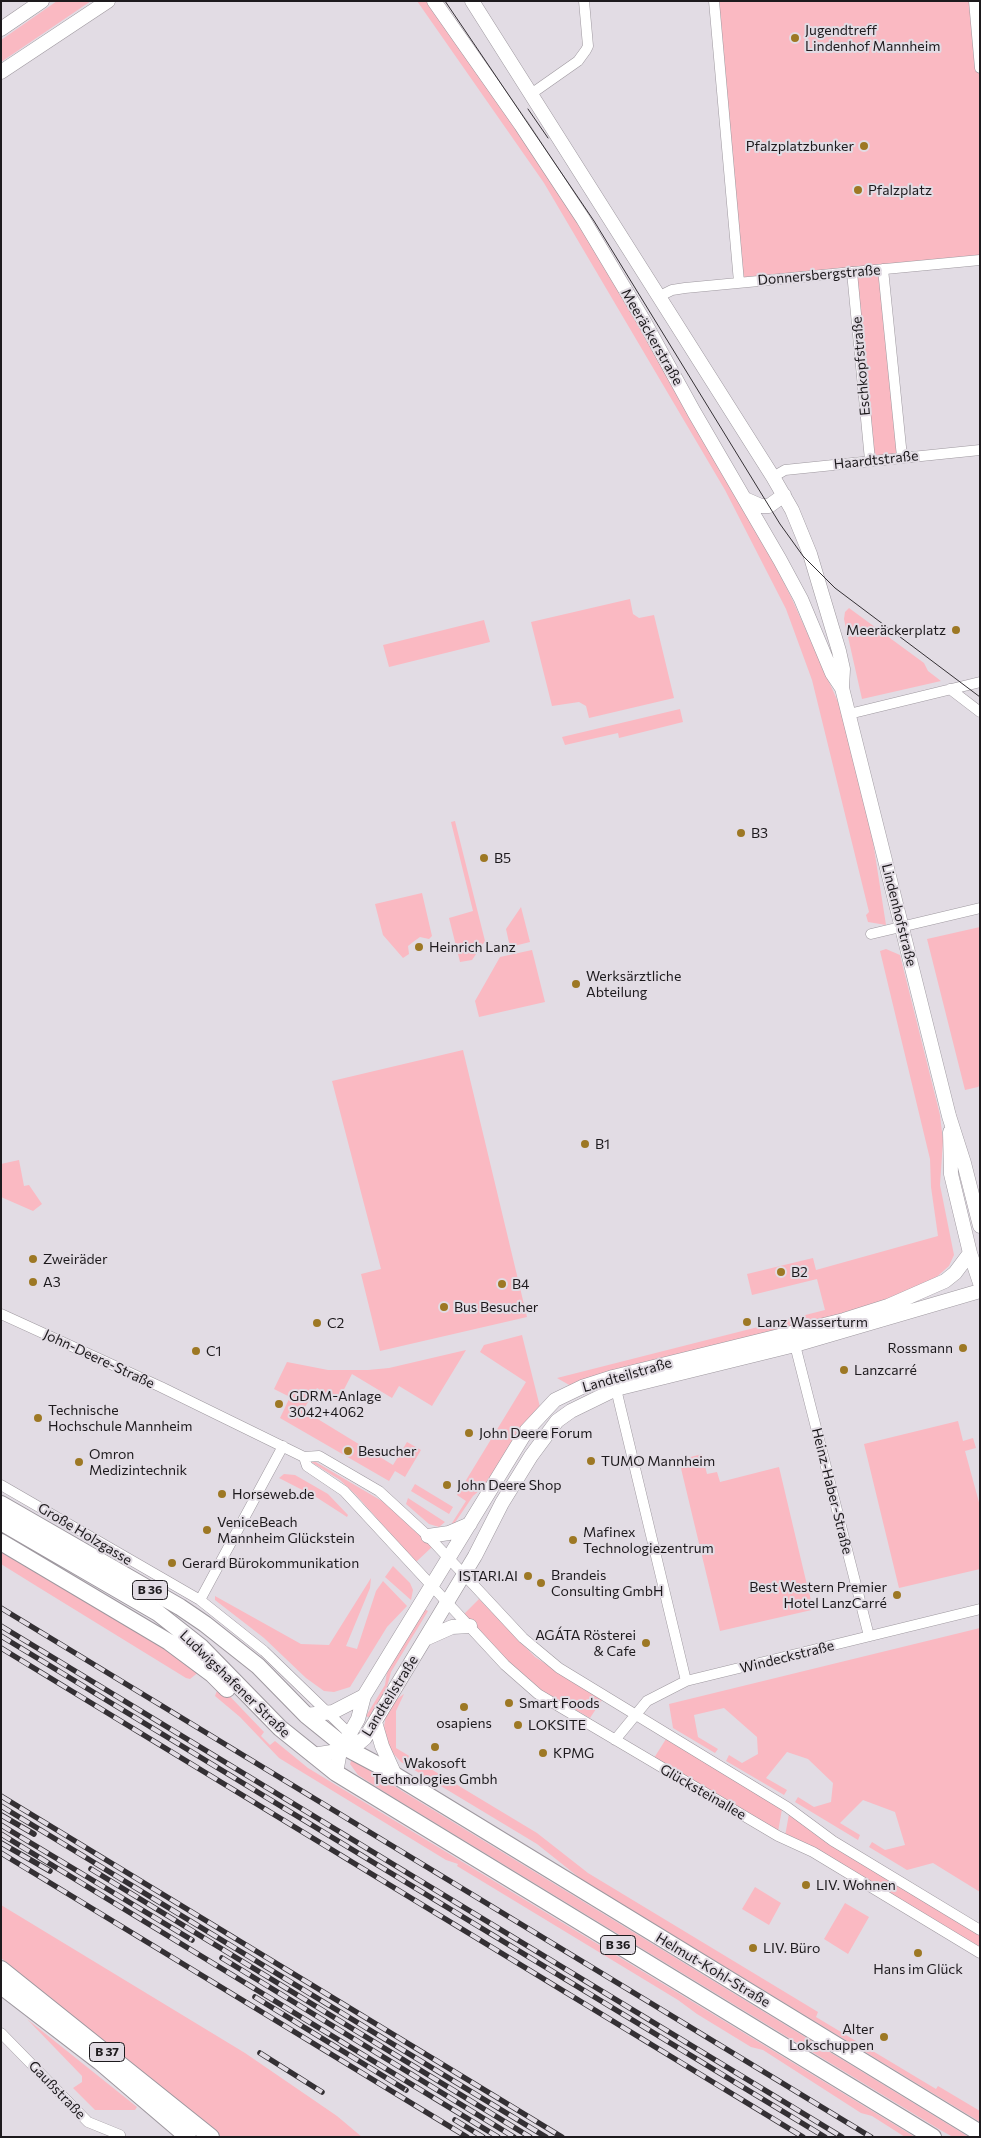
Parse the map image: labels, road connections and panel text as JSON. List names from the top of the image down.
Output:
{
  "streets": {
    "main road": [
      "B 36",
      "Ludwigshafener Straße",
      "Helmut-Kohl-Straße",
      "B 37"
    ],
    "street": [
      "Donnersbergstraße",
      "Meeräckerstraße",
      "Eschkopfstraße",
      "Haardtstraße",
      "Lindenhofstraße",
      "John-Deere-Straße",
      "Landteilstraße",
      "Heinz-Haber-Straße",
      "Große Holzgasse",
      "Windeckstraße",
      "Glücksteinallee",
      "Gaußstraße"
    ]
  },
  "crossings": [
    ["Donnersbergstraße", "Meeräckerstraße"],
    ["Donnersbergstraße", "Eschkopfstraße"],
    ["Meeräckerstraße", "Haardtstraße"],
    ["Meeräckerstraße", "Lindenhofstraße"],
    ["Eschkopfstraße", "Haardtstraße"],
    ["Lindenhofstraße", "Landteilstraße"],
    ["John-Deere-Straße", "Landteilstraße"],
    ["John-Deere-Straße", "Glücksteinallee"],
    ["Landteilstraße", "Heinz-Haber-Straße"],
    ["Landteilstraße", "Große Holzgasse"],
    ["Landteilstraße", "Ludwigshafener Straße"],
    ["Landteilstraße", "Glücksteinallee"],
    ["Landteilstraße", "Helmut-Kohl-Straße"],
    ["Heinz-Haber-Straße", "Windeckstraße"],
    ["Große Holzgasse", "Ludwigshafener Straße"],
    ["Große Holzgasse", "Helmut-Kohl-Straße"],
    ["Windeckstraße", "Glücksteinallee"],
    ["Ludwigshafener Straße", "Helmut-Kohl-Straße"]
  ],
  "places": [
    "Jugendtreff Lindenhof Mannheim",
    "Pfalzplatzbunker",
    "Pfalzplatz",
    "Meeräckerplatz",
    "B3",
    "B5",
    "Heinrich Lanz",
    "Werksärztliche Abteilung",
    "B1",
    "Zweiräder",
    "B2",
    "A3",
    "B4",
    "Bus Besucher",
    "Lanz Wasserturm",
    "C2",
    "Rossmann",
    "C1",
    "Lanzcarré",
    "GDRM-Anlage 3042+4062",
    "Technische Hochschule Mannheim",
    "John Deere Forum",
    "Besucher",
    "TUMO Mannheim",
    "Omron Medizintechnik",
    "John Deere Shop",
    "Horseweb.de",
    "VeniceBeach Mannheim Glückstein",
    "Mafinex Technologiezentrum",
    "Gerard Bürokommunikation",
    "ISTARI.AI",
    "Brandeis Consulting GmbH",
    "Best Western Premier Hotel LanzCarré",
    "AGÁTA Rösterei & Cafe",
    "Smart Foods",
    "osapiens",
    "LOKSITE",
    "Wakosoft Technologies Gmbh",
    "KPMG",
    "LIV. Wohnen",
    "LIV. Büro",
    "Hans im Glück",
    "Alter Lokschuppen"
  ]
}
